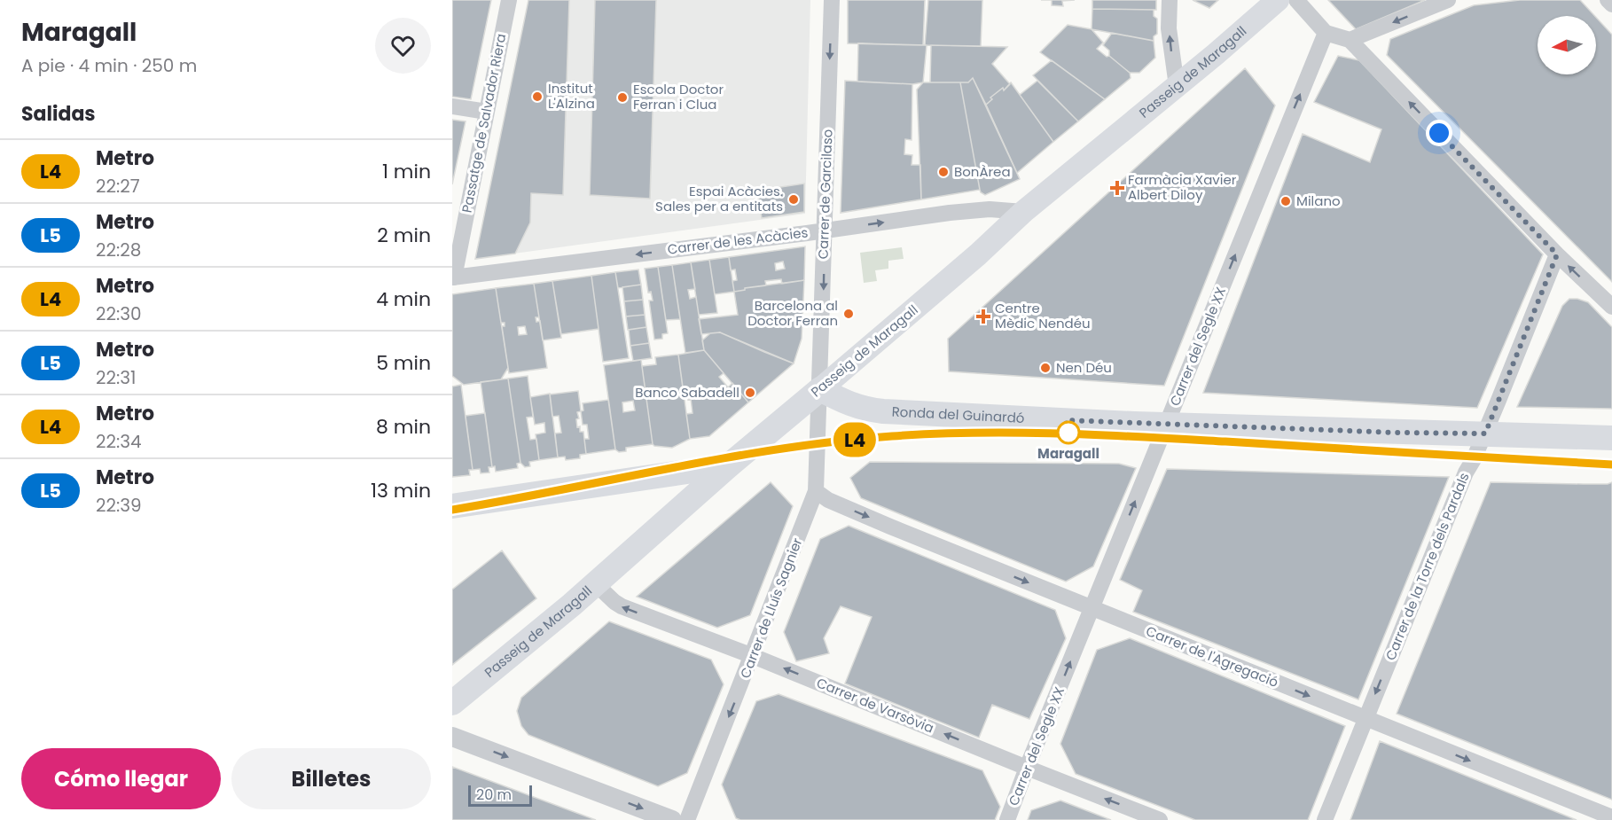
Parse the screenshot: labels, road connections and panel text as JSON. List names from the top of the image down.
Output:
{
  "streets": {
    "main road": ["Passeig de Maragall", "Ronda del Guinardó"],
    "street": [
      "Passatge de Salvador Riera",
      "Carrer de Garcilaso",
      "Carrer de les Acàcies",
      "Carrer del Segle XX",
      "Carrer de la Torre dels Pardals",
      "Carrer de Lluís Sagnier",
      "Carrer de l'Agregació",
      "Carrer de Varsòvia"
    ]
  },
  "crossings": [
    ["Passeig de Maragall", "Carrer de Garcilaso"],
    ["Passeig de Maragall", "Carrer de les Acàcies"],
    ["Passeig de Maragall", "Ronda del Guinardó"],
    ["Passeig de Maragall", "Carrer de Lluís Sagnier"],
    ["Passeig de Maragall", "Carrer de Varsòvia"],
    ["Passatge de Salvador Riera", "Carrer de les Acàcies"],
    ["Carrer de Garcilaso", "Carrer de les Acàcies"],
    ["Carrer de Garcilaso", "Ronda del Guinardó"],
    ["Carrer de Garcilaso", "Carrer de Lluís Sagnier"],
    ["Carrer del Segle XX", "Ronda del Guinardó"],
    ["Carrer del Segle XX", "Carrer de l'Agregació"],
    ["Carrer del Segle XX", "Carrer de Varsòvia"],
    ["Ronda del Guinardó", "Carrer de la Torre dels Pardals"],
    ["Ronda del Guinardó", "Carrer de Lluís Sagnier"],
    ["Carrer de la Torre dels Pardals", "Carrer de l'Agregació"],
    ["Carrer de Lluís Sagnier", "Carrer de l'Agregació"],
    ["Carrer de Lluís Sagnier", "Carrer de Varsòvia"]
  ],
  "one_way": [
    "Carrer de Garcilaso",
    "Carrer del Segle XX",
    "Carrer de la Torre dels Pardals",
    "Carrer de Lluís Sagnier",
    "Carrer de l'Agregació",
    "Carrer de Varsòvia"
  ],
  "places": {
    "other": [
      "Institut L'Alzina",
      "Escola Doctor Ferran i Clua",
      "BonÀrea",
      "Espai Acàcies. Sales per a entitats",
      "Milano",
      "Barcelona al Doctor Ferran",
      "Nen Déu",
      "Banco Sabadell",
      "Maragall"
    ],
    "health": ["Farmàcia Xavier Albert Diloy", "Centre Mèdic Nendéu"]
  },
  "lines": ["metro line L4"],
  "scale_bar": "20 m",
  "north": "left",
  "page": {
    "heading": [
      ["Maragall", "A pie · 4 min · 250 m"],
      "Salidas"
    ],
    "on_map": "L4",
    "list": [
      {
        "mark": "L4",
        "name": "Metro",
        "note": "22:27",
        "value": "1 min"
      },
      {
        "mark": "L5",
        "name": "Metro",
        "note": "22:28",
        "value": "2 min"
      },
      {
        "mark": "L4",
        "name": "Metro",
        "note": "22:30",
        "value": "4 min"
      },
      {
        "mark": "L5",
        "name": "Metro",
        "note": "22:31",
        "value": "5 min"
      },
      {
        "mark": "L4",
        "name": "Metro",
        "note": "22:34",
        "value": "8 min"
      },
      {
        "mark": "L5",
        "name": "Metro",
        "note": "22:39",
        "value": "13 min"
      }
    ],
    "buttons": ["Cómo llegar", "Billetes"],
    "scale": "20 m"
  }
}
